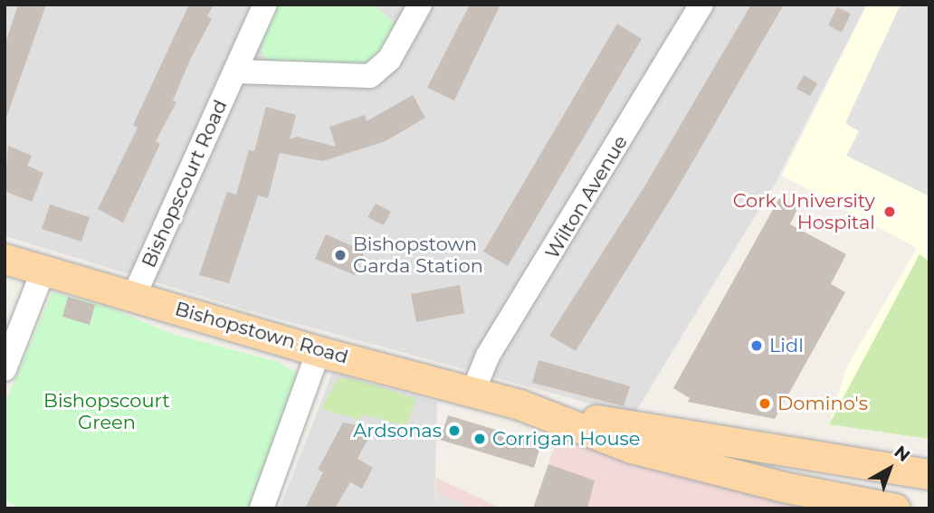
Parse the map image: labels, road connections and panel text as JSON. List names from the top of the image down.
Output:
{
  "streets": {
    "main road": ["Bishopstown Road"],
    "street": ["Bishopscourt Road", "Wilton Avenue"]
  },
  "crossings": [
    ["Bishopscourt Road", "Bishopstown Road"],
    ["Wilton Avenue", "Bishopstown Road"]
  ],
  "parks": ["Bishopscourt Green"],
  "places": [
    "Cork University Hospital",
    "Bishopstown Garda Station",
    "Lidl",
    "Domino's",
    "Ardsonas",
    "Corrigan House"
  ],
  "north": "top right"
}
